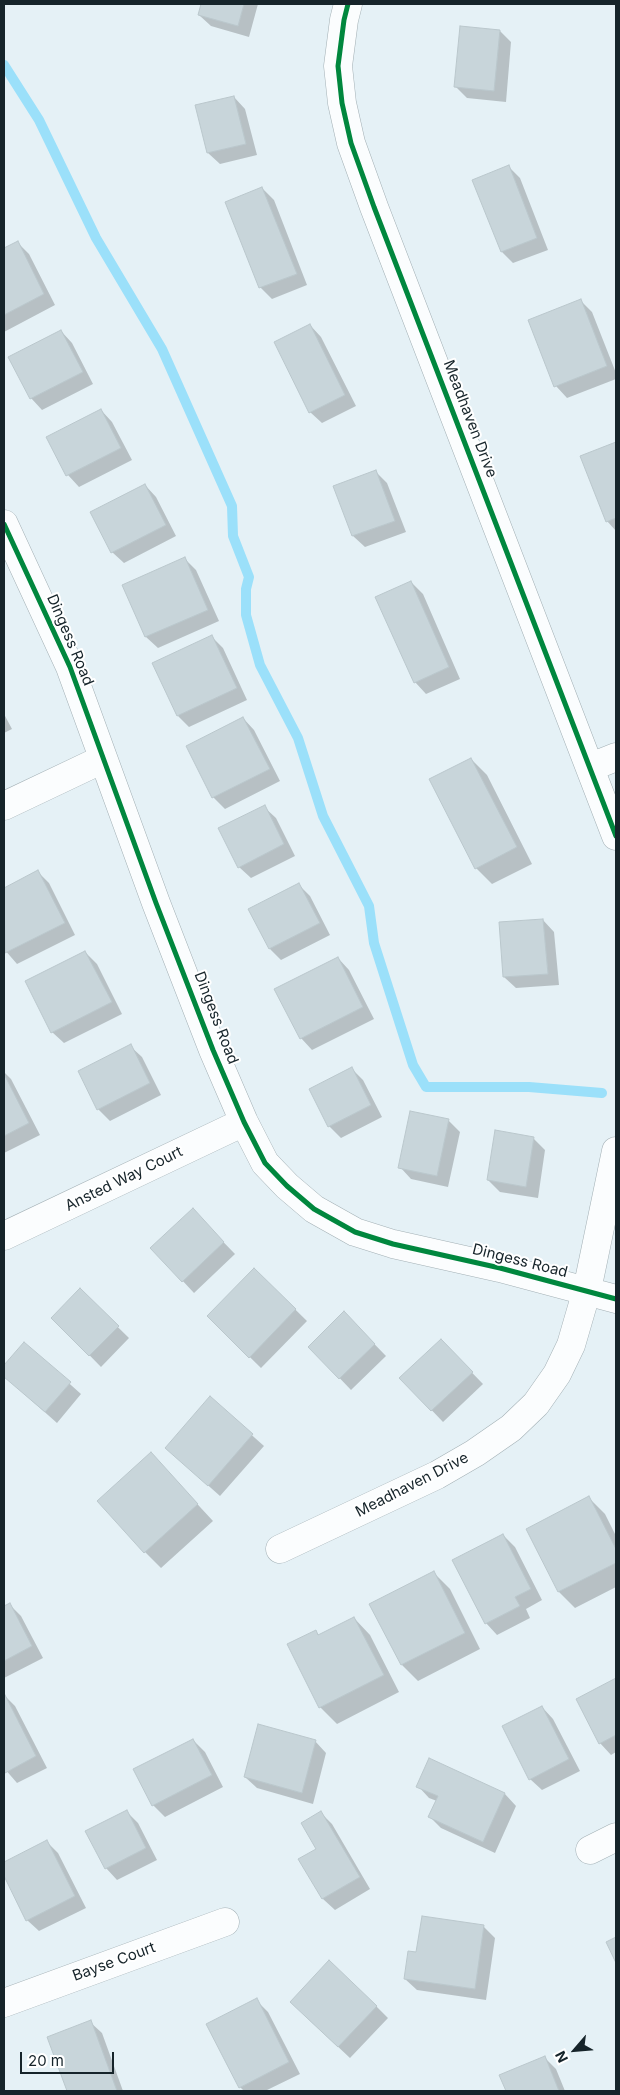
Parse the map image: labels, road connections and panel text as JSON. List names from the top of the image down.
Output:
{
  "streets": {
    "street": [
      "Meadhaven Drive",
      "Dingess Road",
      "Ansted Way Court",
      "Bayse Court"
    ]
  },
  "crossings": [
    ["Meadhaven Drive", "Dingess Road"],
    ["Dingess Road", "Ansted Way Court"]
  ],
  "scale_bar": "20 m",
  "north": "bottom left"
}
